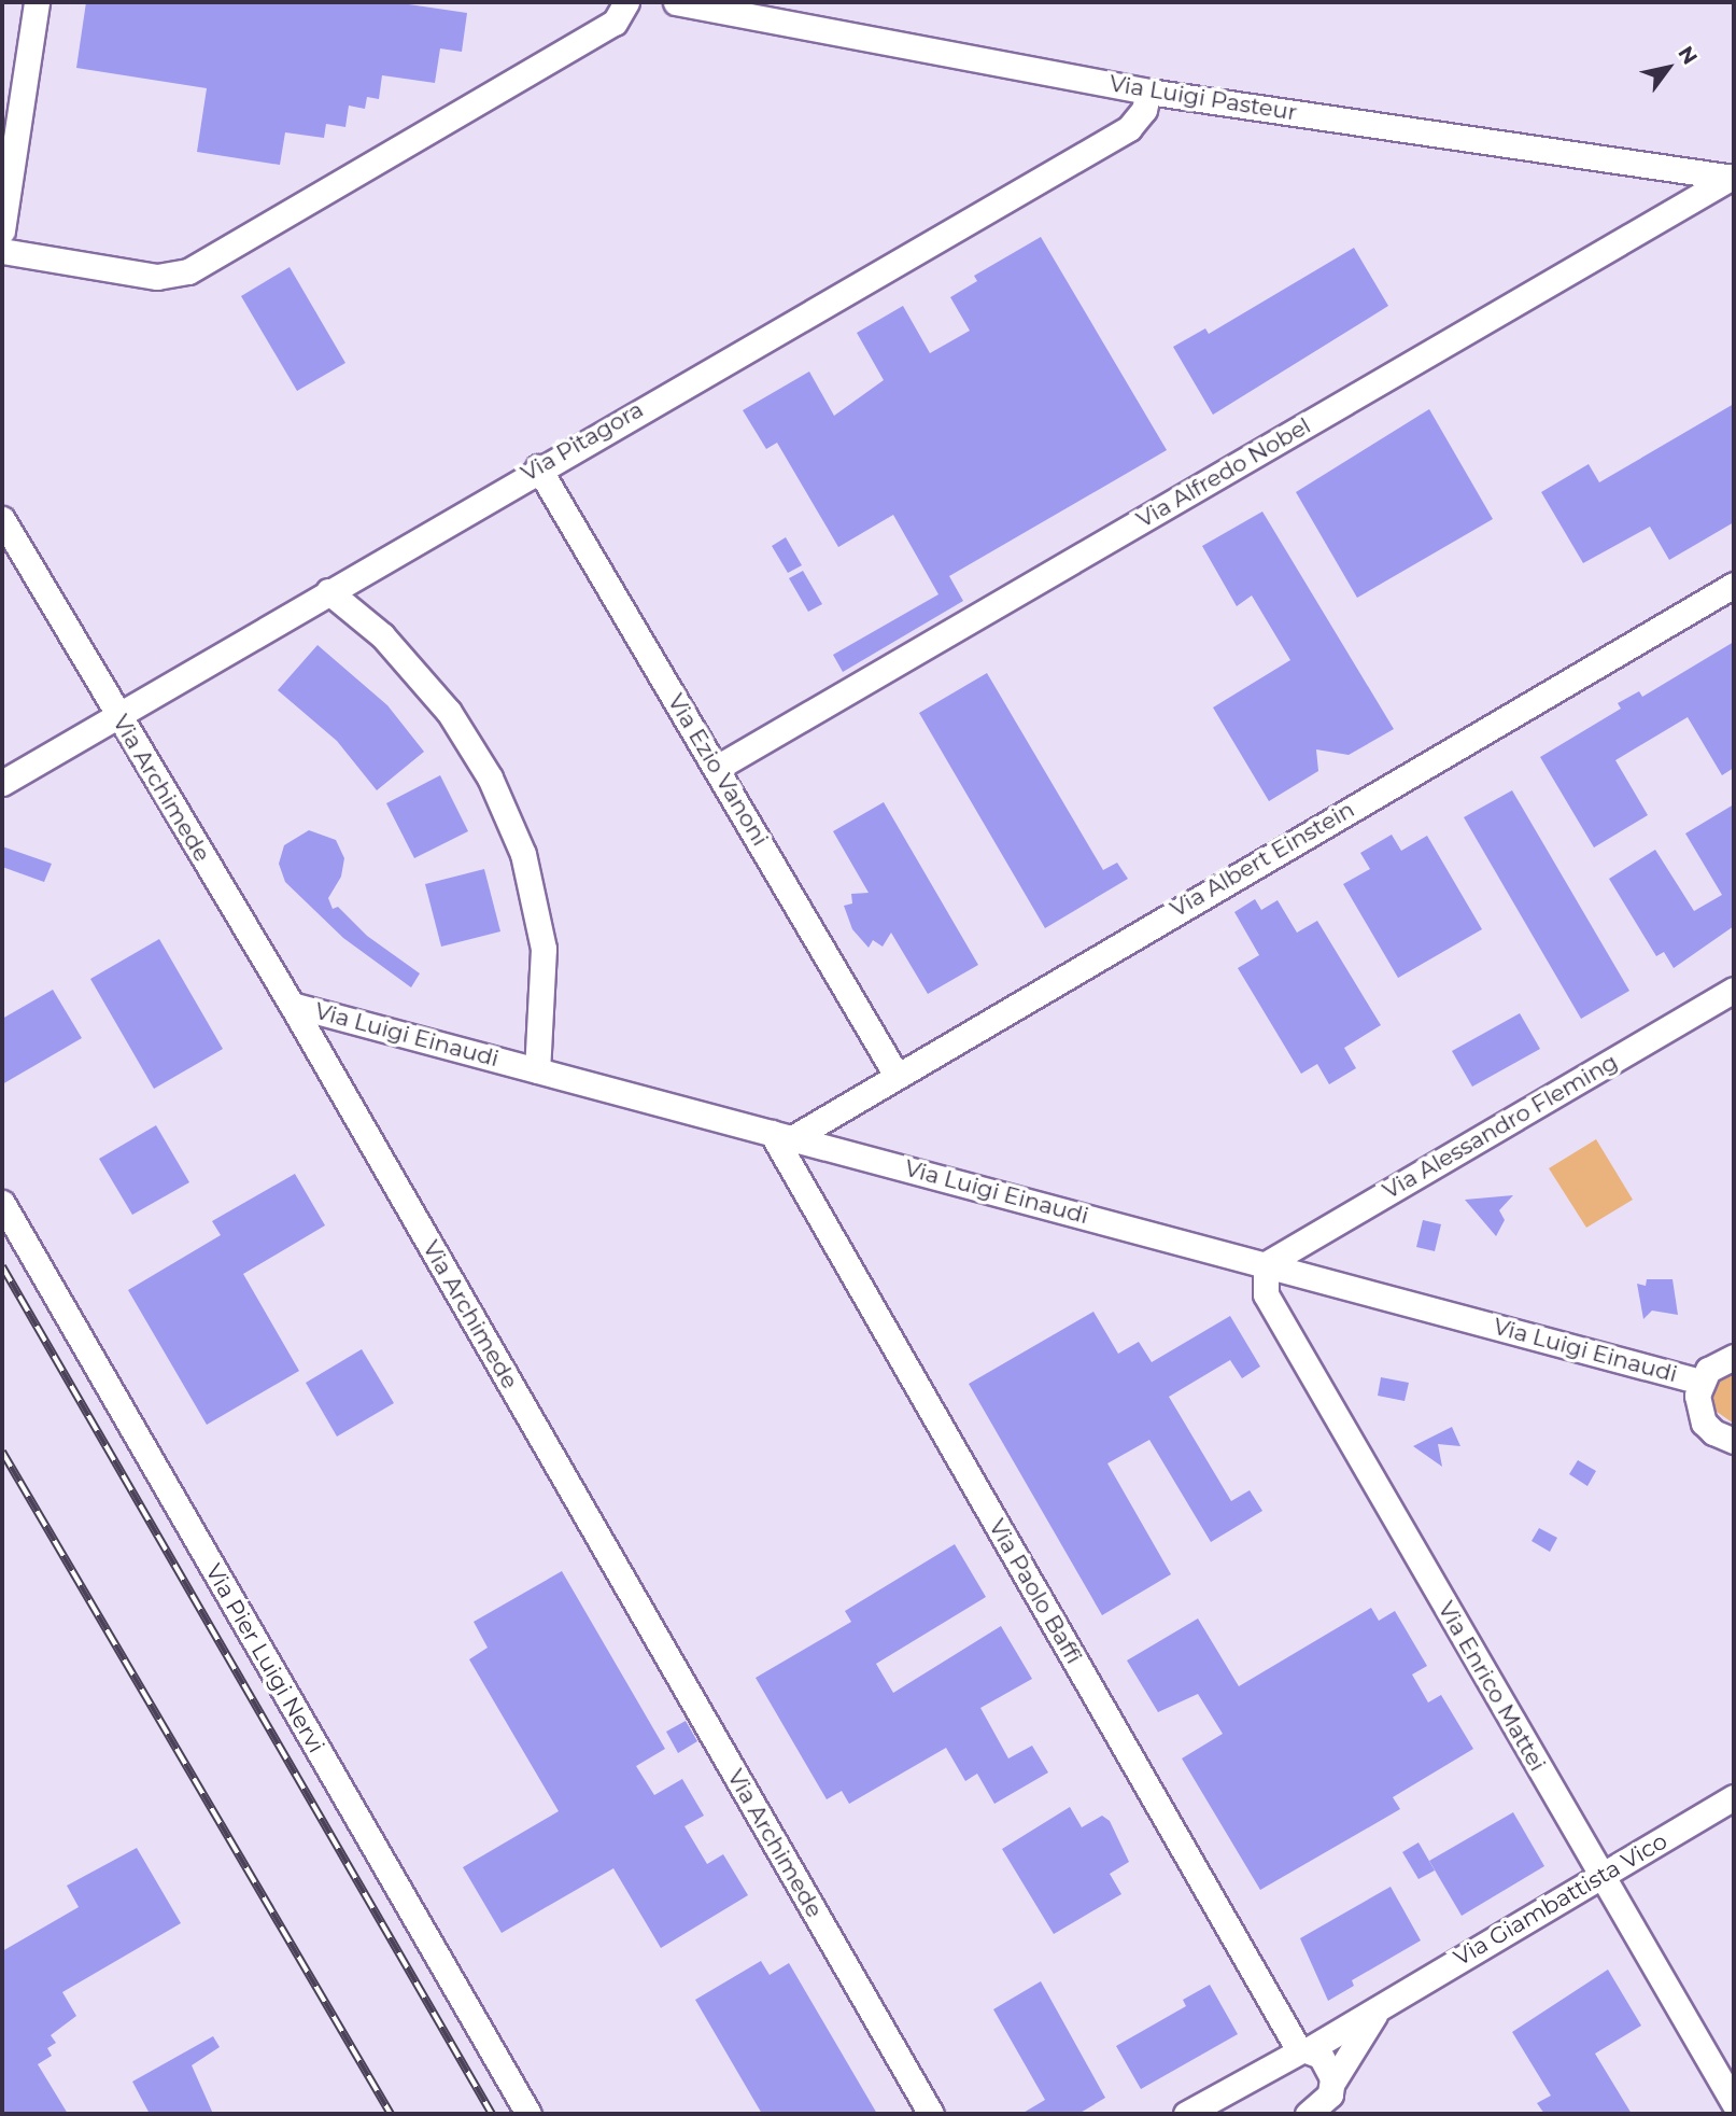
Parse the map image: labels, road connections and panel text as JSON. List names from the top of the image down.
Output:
{
  "streets": {
    "street": [
      "Via Luigi Pasteur",
      "Via Pitagora",
      "Via Alfredo Nobel",
      "Via Ezio Vanoni",
      "Via Archimede",
      "Via Albert Einstein",
      "Via Luigi Einaudi",
      "Via Alessandro Fleming",
      "Via Paolo Baffi",
      "Via Pier Luigi Nervi",
      "Via Enrico Mattei",
      "Via Giambattista Vico"
    ]
  },
  "crossings": [
    ["Via Luigi Pasteur", "Via Pitagora"],
    ["Via Luigi Pasteur", "Via Alfredo Nobel"],
    ["Via Pitagora", "Via Ezio Vanoni"],
    ["Via Pitagora", "Via Archimede"],
    ["Via Alfredo Nobel", "Via Ezio Vanoni"],
    ["Via Ezio Vanoni", "Via Albert Einstein"],
    ["Via Archimede", "Via Luigi Einaudi"],
    ["Via Albert Einstein", "Via Luigi Einaudi"],
    ["Via Albert Einstein", "Via Paolo Baffi"],
    ["Via Luigi Einaudi", "Via Alessandro Fleming"],
    ["Via Luigi Einaudi", "Via Paolo Baffi"],
    ["Via Luigi Einaudi", "Via Enrico Mattei"],
    ["Via Alessandro Fleming", "Via Enrico Mattei"],
    ["Via Paolo Baffi", "Via Giambattista Vico"],
    ["Via Enrico Mattei", "Via Giambattista Vico"]
  ],
  "north": "top right"
}
